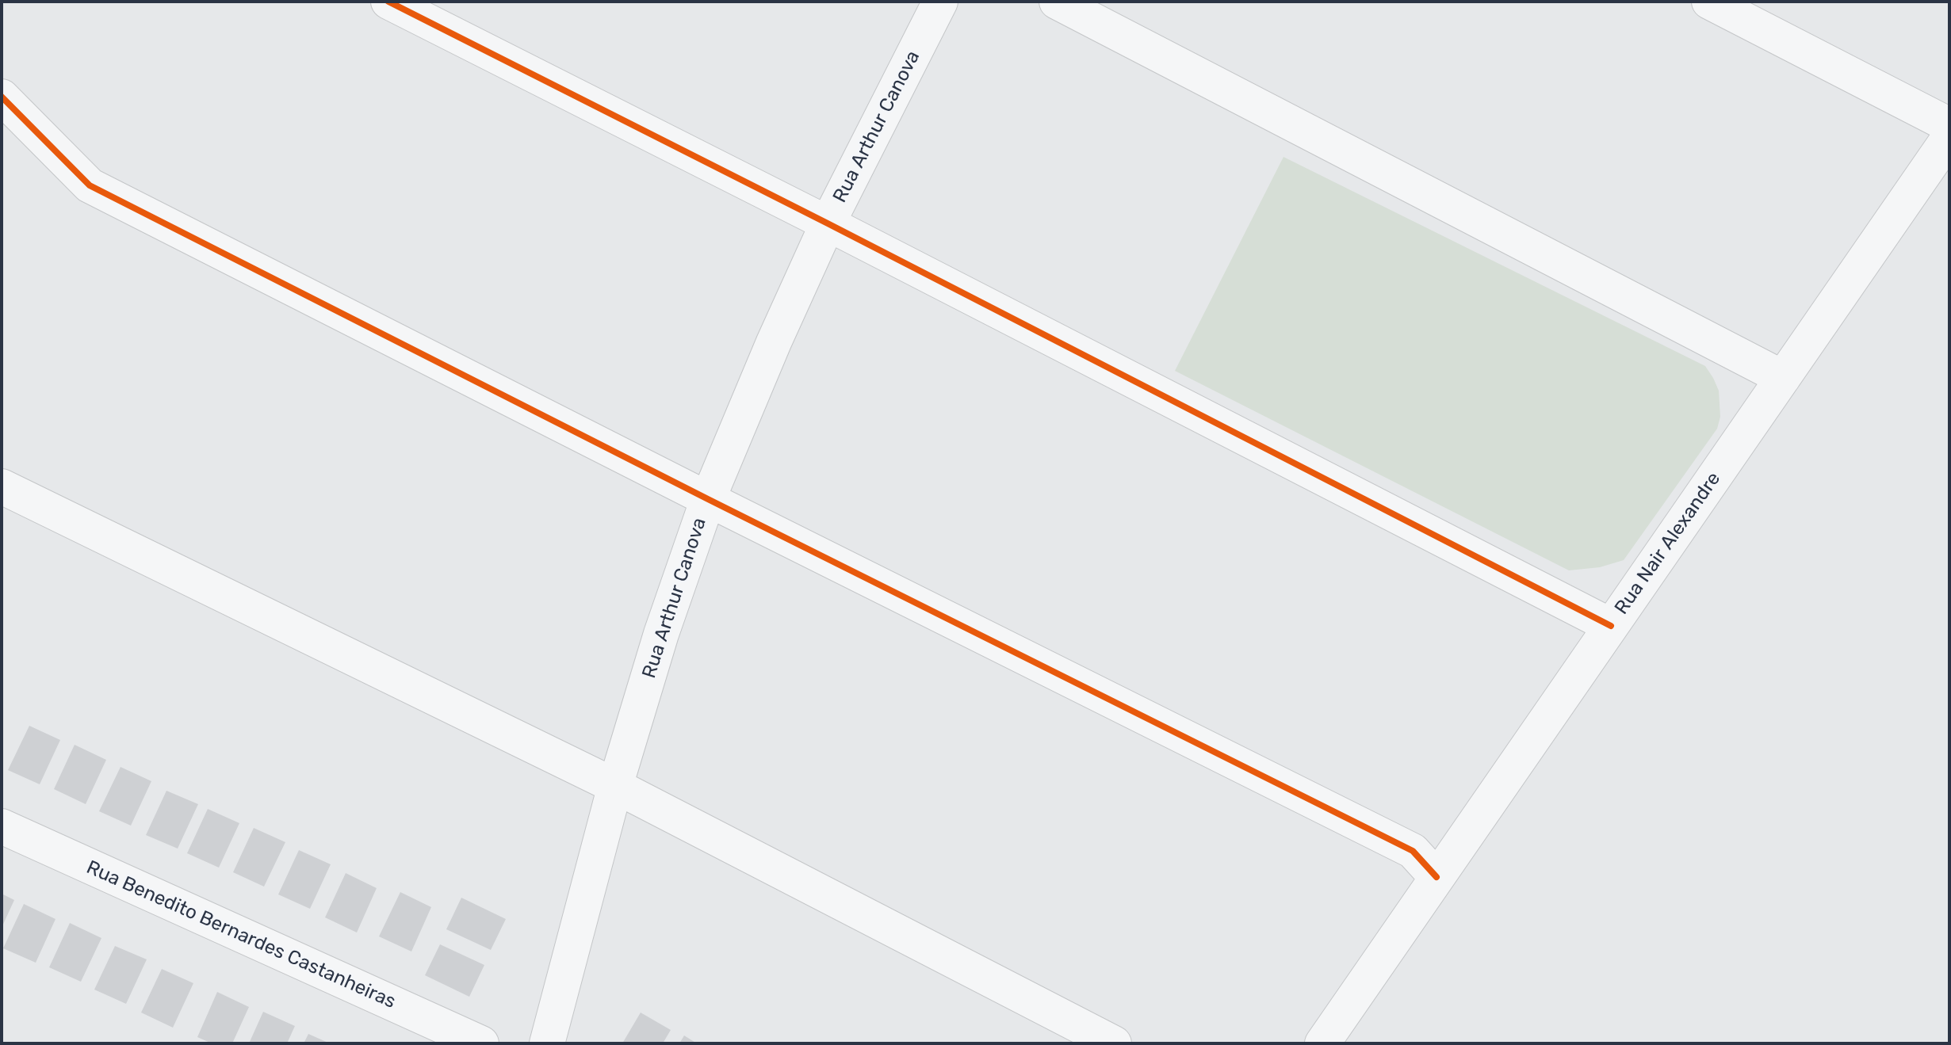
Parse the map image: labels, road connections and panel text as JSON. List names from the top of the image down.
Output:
{
  "streets": {
    "street": ["Rua Arthur Canova", "Rua Nair Alexandre", "Rua Benedito Bernardes Castanheiras"]
  }
}
